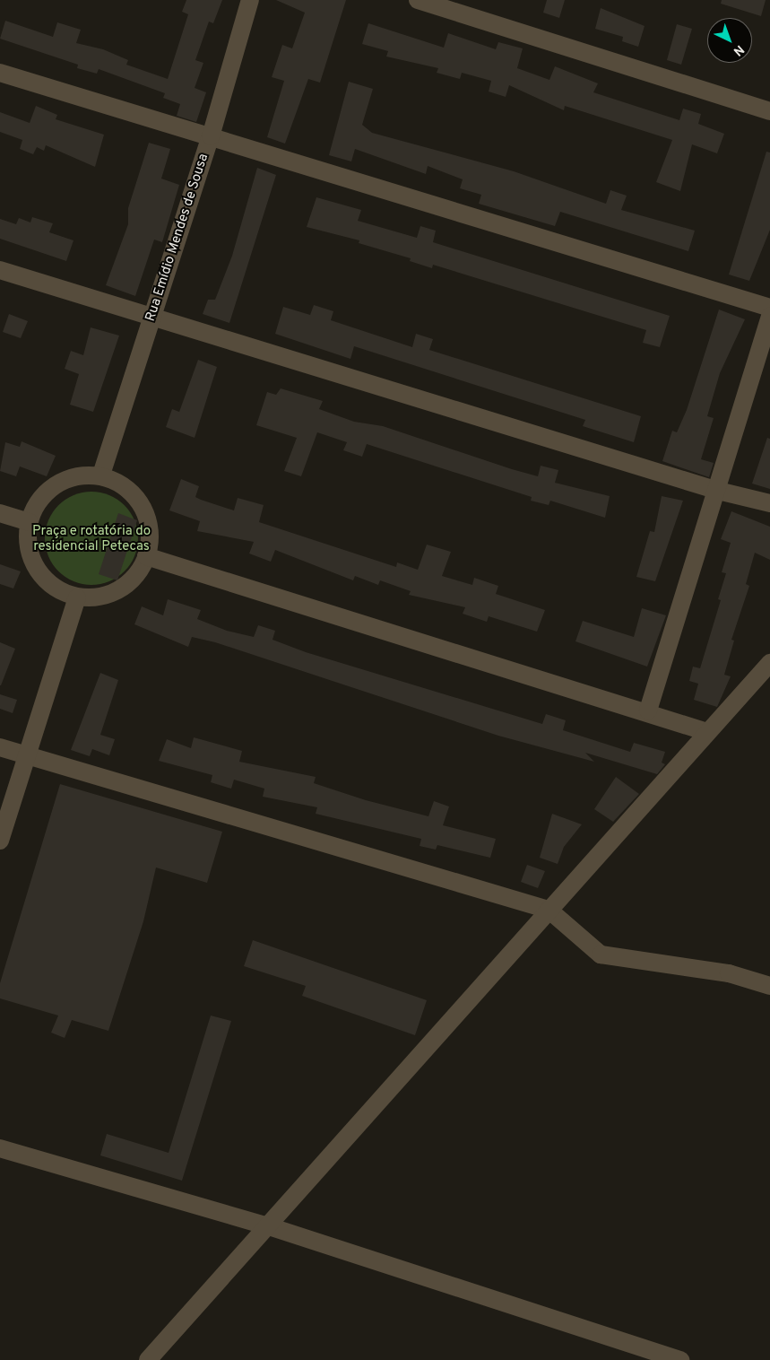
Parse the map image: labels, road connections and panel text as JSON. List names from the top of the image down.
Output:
{
  "streets": {
    "street": ["Rua Emídio Mendes de Sousa"]
  },
  "parks": ["Praça e rotatória do residencial Petecas"],
  "north": "bottom right"
}
